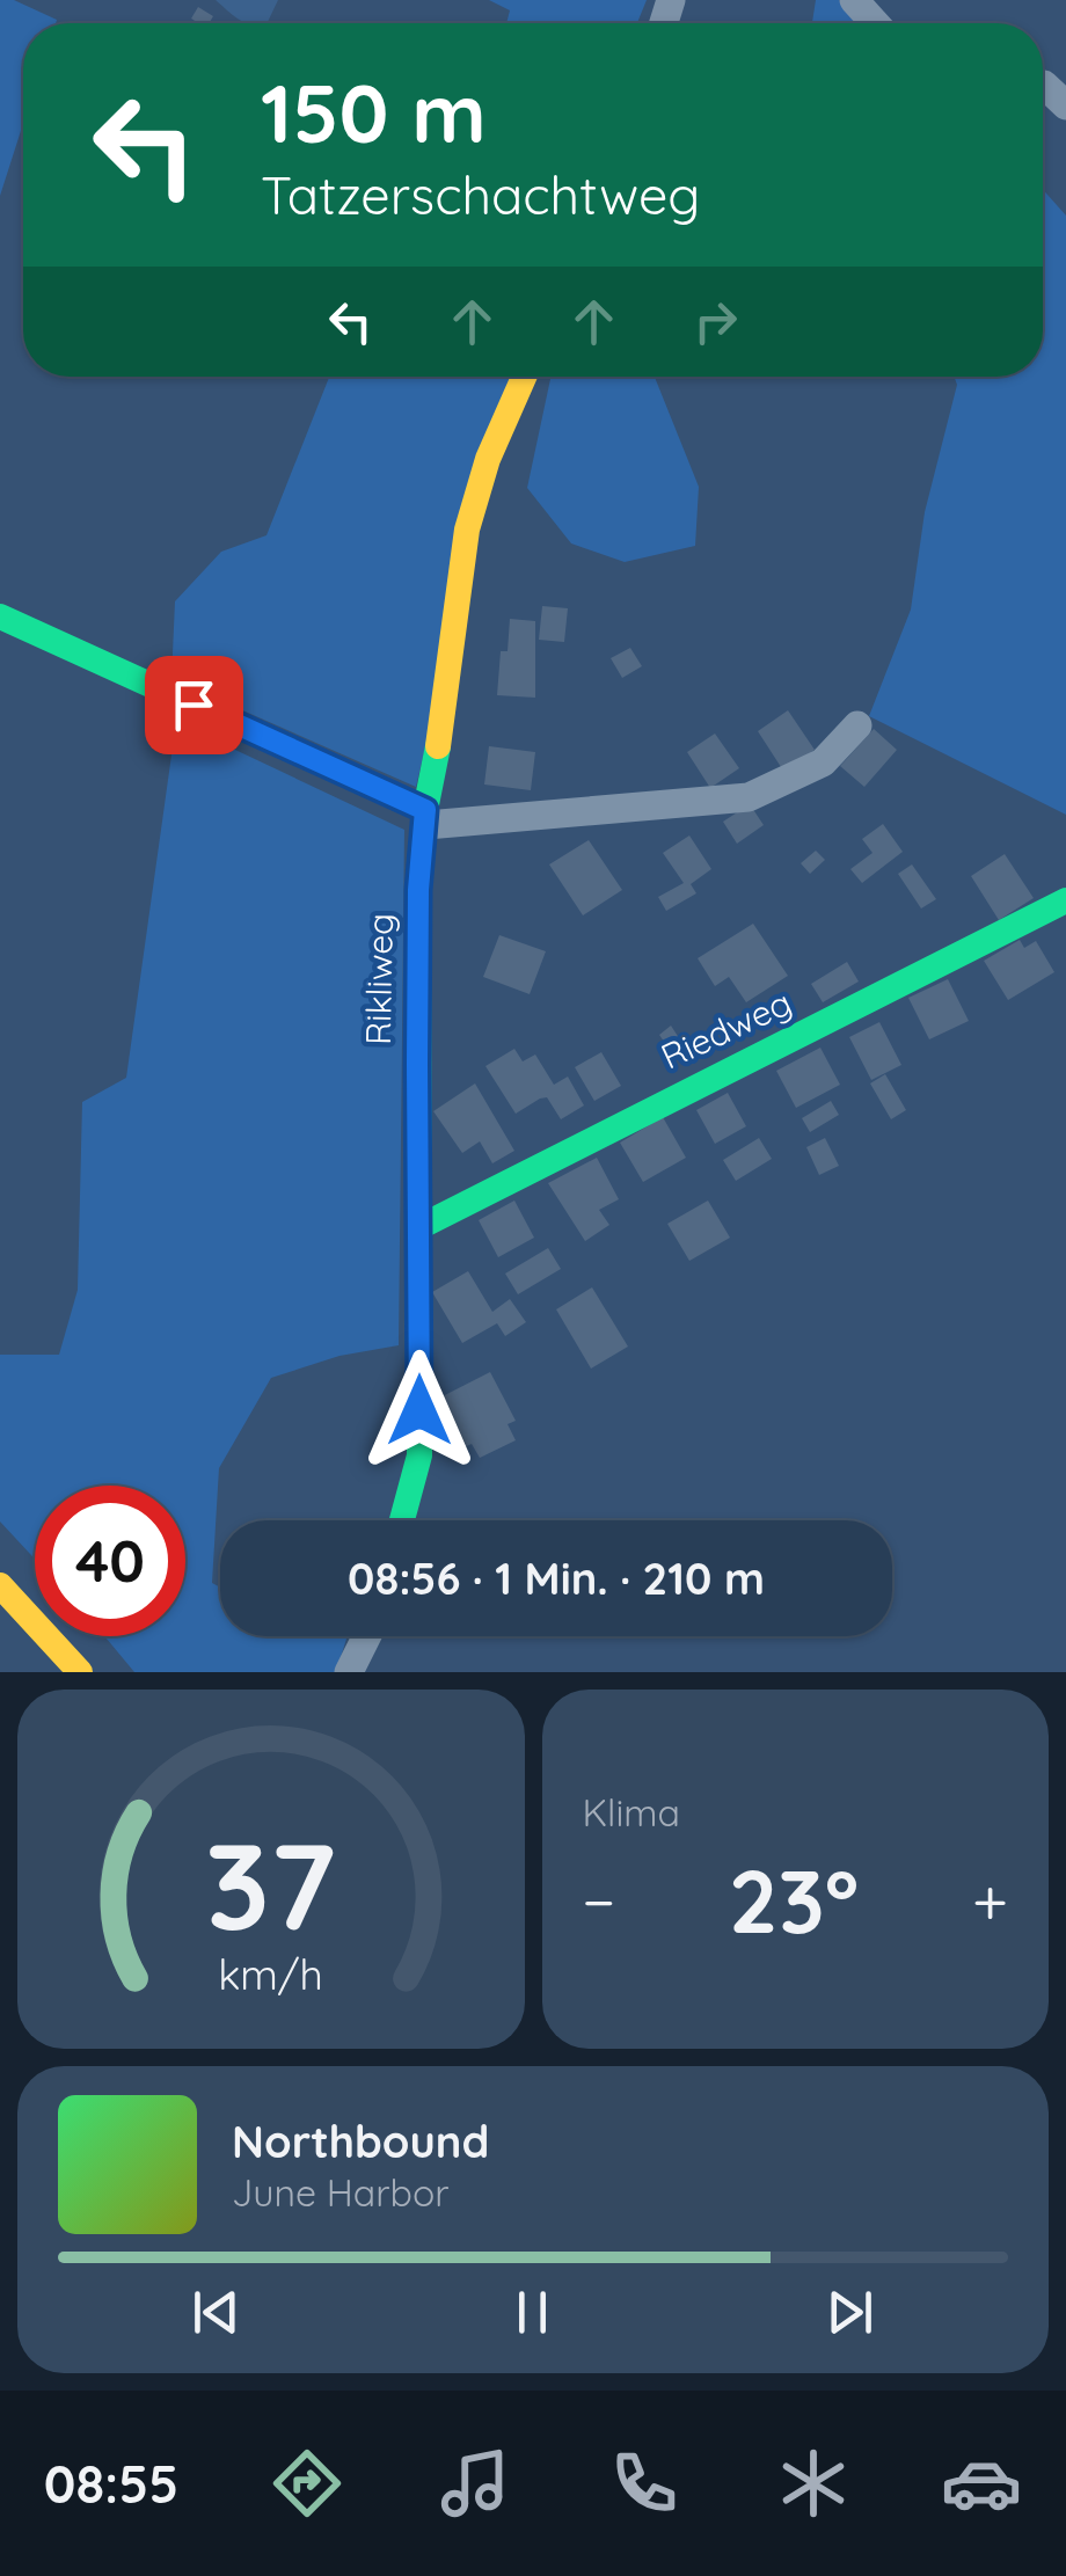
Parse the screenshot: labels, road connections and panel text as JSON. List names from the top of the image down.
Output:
{
  "streets": {
    "street": ["Rikliweg", "Riedweg"]
  },
  "crossings": [
    ["Rikliweg", "Riedweg"]
  ],
  "page": {
    "turn": ["150 m", "Tatzerschachtweg"],
    "limit": "40",
    "trip": "08:56 · 1 Min. · 210 m",
    "tile": "Klima",
    "heat": ["−", "23°", "+"],
    "song": ["Northbound", "June Harbor"],
    "tabs": "08:55",
    "gauge": ["37", "km/h"]
  }
}
